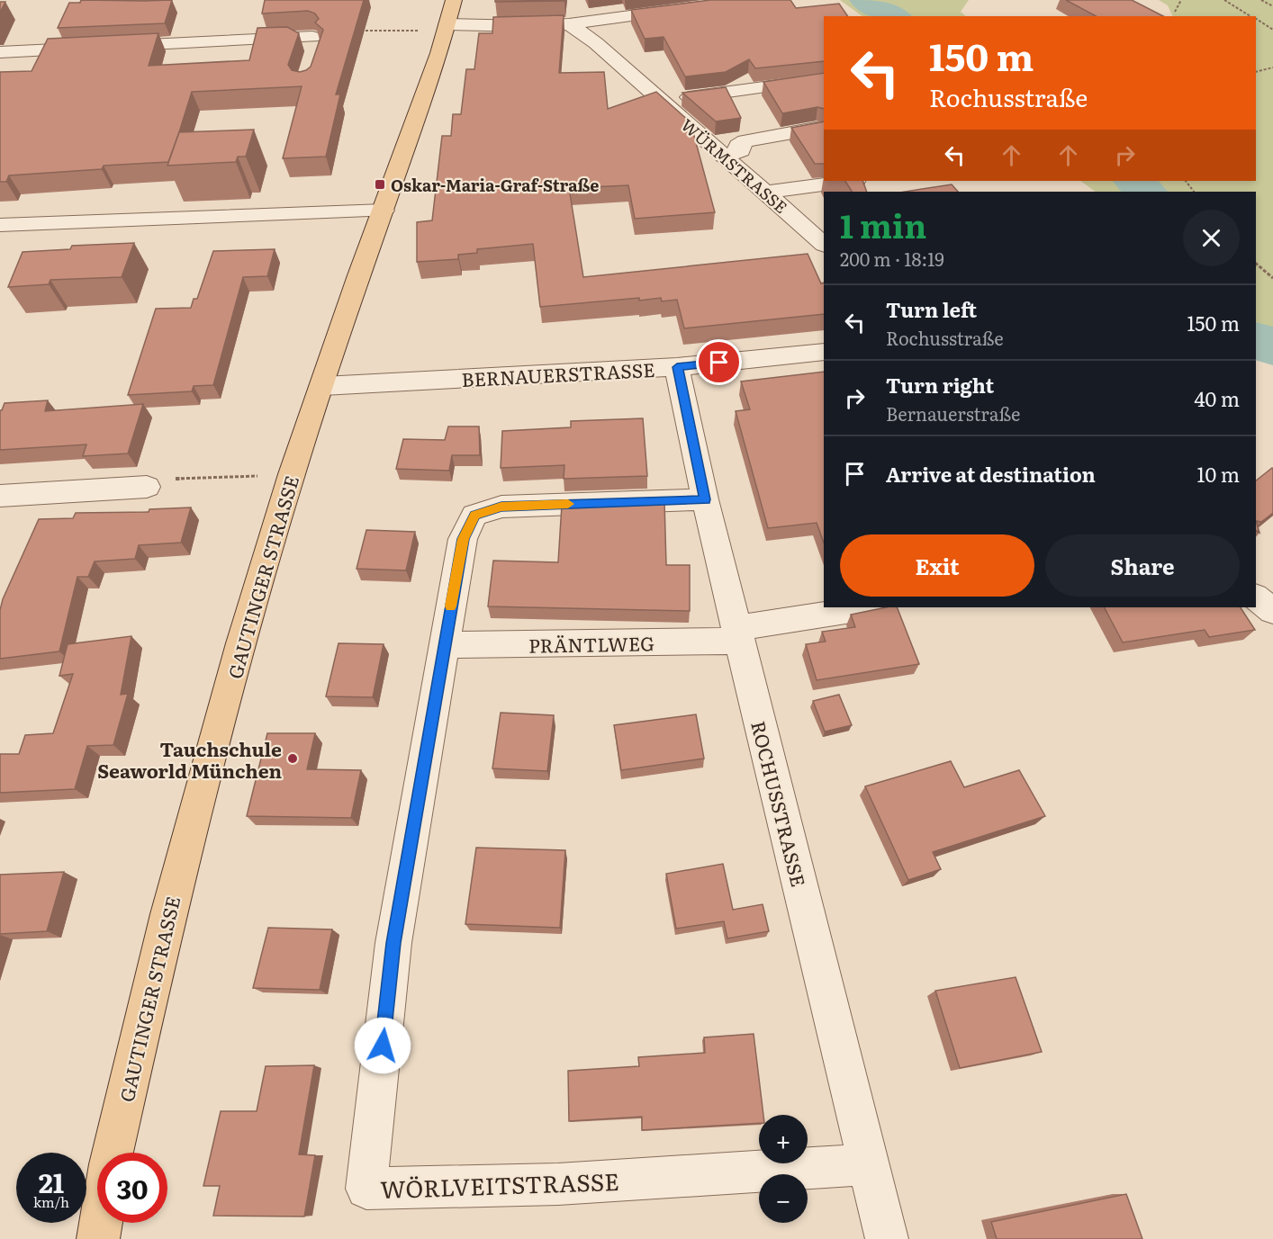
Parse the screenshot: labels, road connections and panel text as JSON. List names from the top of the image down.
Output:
{
  "streets": {
    "main road": ["GAUTINGER STRASSE"],
    "street": [
      "WÜRMSTRASSE",
      "BERNAUERSTRASSE",
      "PRÄNTLWEG",
      "ROCHUSSTRASSE",
      "WÖRLVEITSTRASSE"
    ]
  },
  "crossings": [
    ["BERNAUERSTRASSE", "GAUTINGER STRASSE"],
    ["BERNAUERSTRASSE", "ROCHUSSTRASSE"],
    ["PRÄNTLWEG", "ROCHUSSTRASSE"],
    ["PRÄNTLWEG", "WÖRLVEITSTRASSE"],
    ["ROCHUSSTRASSE", "WÖRLVEITSTRASSE"]
  ],
  "places": {
    "transit": ["Oskar-Maria-Graf-Straße"],
    "other": ["Tauchschule Seaworld München"]
  },
  "page": {
    "turn": ["150 m", "Rochusstraße"],
    "heading": ["1 min", "200 m · 18:19"],
    "list": [
      {
        "name": "Turn left",
        "note": "Rochusstraße",
        "value": "150 m"
      },
      {
        "name": "Turn right",
        "note": "Bernauerstraße",
        "value": "40 m"
      },
      {
        "name": "Arrive at destination",
        "value": "10 m"
      }
    ],
    "buttons": ["Exit", "Share"],
    "map_buttons": ["+", "−"],
    "speed": "21 km/h",
    "limit": "30"
  }
}
